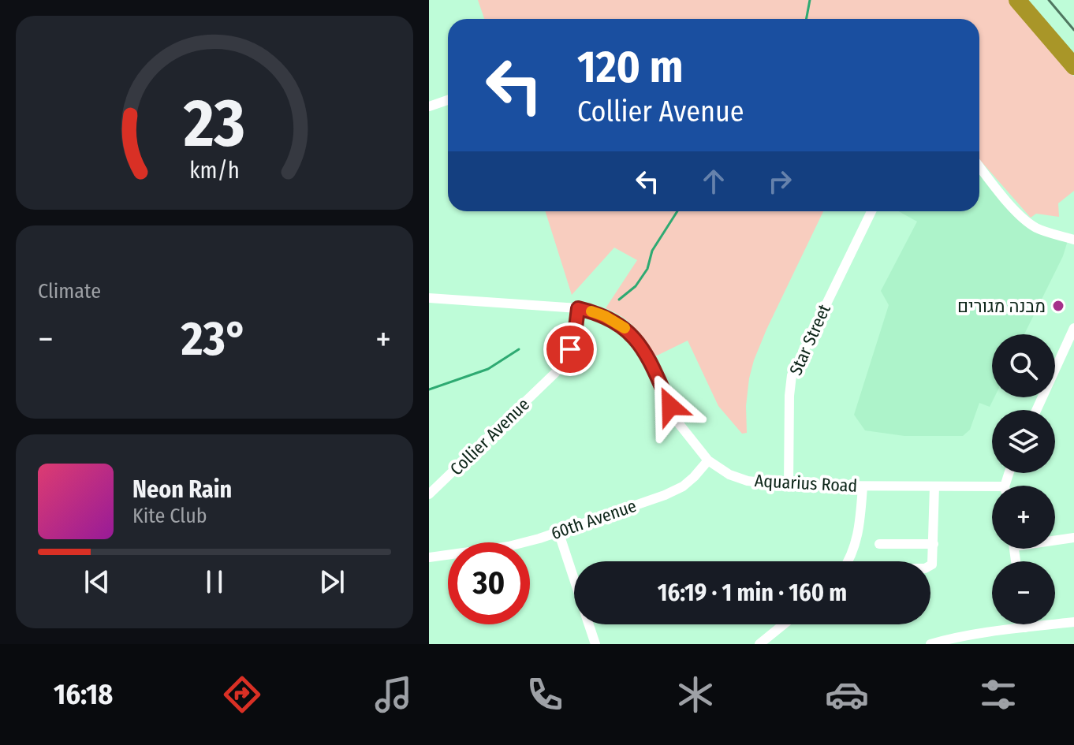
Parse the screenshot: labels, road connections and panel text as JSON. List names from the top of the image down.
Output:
{
  "streets": {
    "street": [
      "Star Street",
      "Collier Avenue",
      "Aquarius Road",
      "60th Avenue"
    ]
  },
  "crossings": [
    ["Star Street", "Aquarius Road"],
    ["Collier Avenue", "Aquarius Road"],
    ["Aquarius Road", "60th Avenue"]
  ],
  "places": ["מבנה מגורים"],
  "page": {
    "turn": ["120 m", "Collier Avenue"],
    "tile": "Climate",
    "heat": ["−", "23°", "+"],
    "map_buttons": ["+", "−"],
    "song": ["Neon Rain", "Kite Club"],
    "limit": "30",
    "trip": "16:19 · 1 min · 160 m",
    "tabs": "16:18",
    "gauge": ["23", "km/h"]
  }
}
